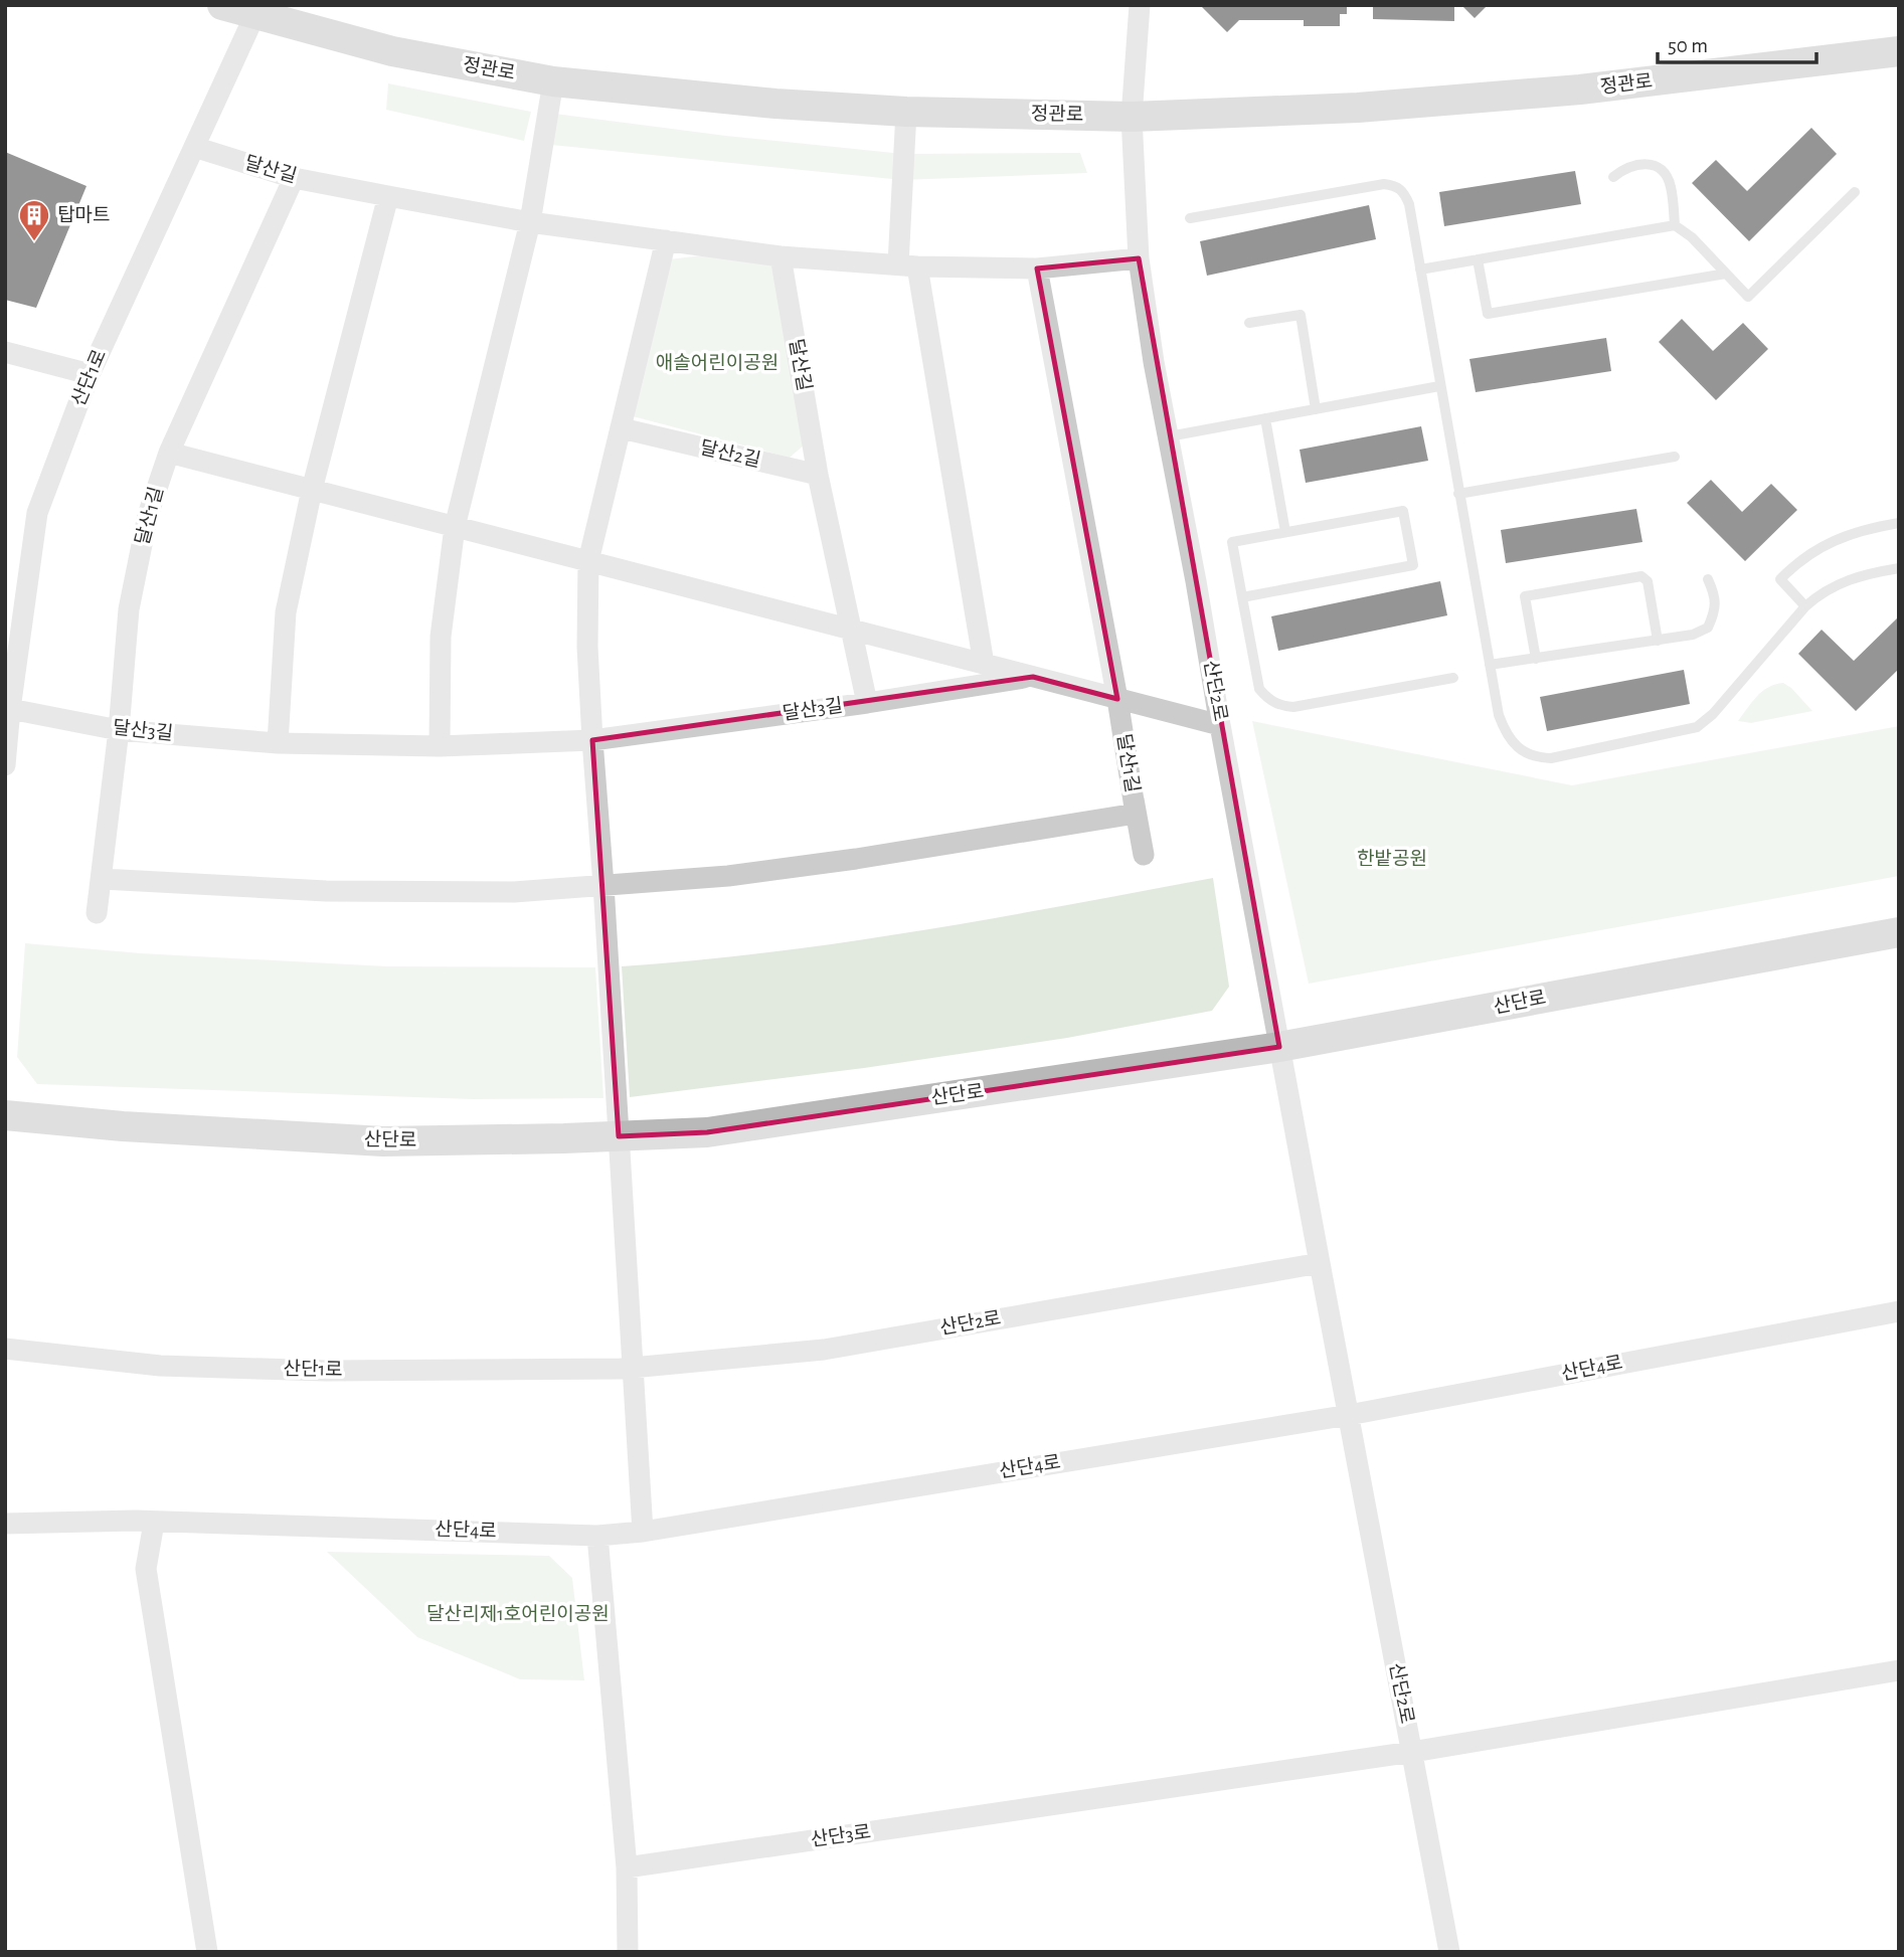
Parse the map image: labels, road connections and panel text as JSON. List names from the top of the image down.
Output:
{
  "streets": {
    "street": [
      "정관로",
      "달산길",
      "산단1로",
      "달산2길",
      "달산1길",
      "산단2로",
      "달산3길",
      "산단로",
      "산단4로",
      "산단3로"
    ]
  },
  "crossings": [
    ["정관로", "산단1로"],
    ["정관로", "산단2로"],
    ["달산길", "산단1로"],
    ["달산길", "달산2길"],
    ["달산길", "달산1길"],
    ["달산길", "산단2로"],
    ["산단1로", "산단2로"],
    ["산단1로", "달산3길"],
    ["달산1길", "달산3길"],
    ["산단2로", "산단로"],
    ["산단2로", "산단4로"],
    ["산단2로", "산단3로"]
  ],
  "parks": ["애솔어린이공원", "한밭공원", "달산리제1호어린이공원"],
  "places": {
    "building": ["탑마트"]
  },
  "scale_bar": "50 m"
}
